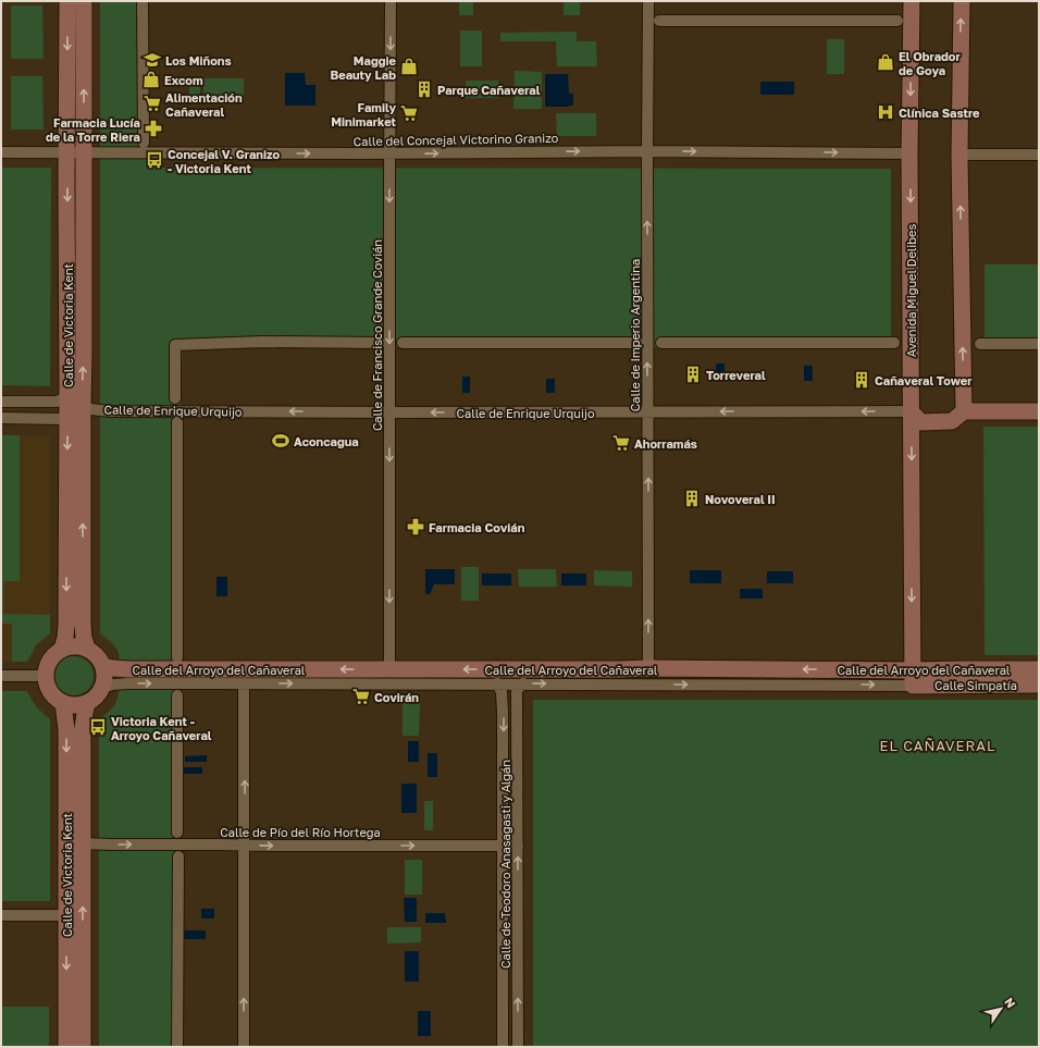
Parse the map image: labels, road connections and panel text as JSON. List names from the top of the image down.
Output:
{
  "streets": {
    "main road": [
      "Avenida Miguel Delibes",
      "Calle de Victoria Kent",
      "Calle del Arroyo del Cañaveral",
      "Calle Simpatía"
    ],
    "street": [
      "Calle del Concejal Victorino Granizo",
      "Calle de Francisco Grande Covián",
      "Calle de Imperio Argentina",
      "Calle de Enrique Urquijo",
      "Calle de Pío del Río Hortega",
      "Calle de Teodoro Anasagasti y Algán"
    ]
  },
  "crossings": [
    ["Calle del Concejal Victorino Granizo", "Avenida Miguel Delibes"],
    ["Calle del Concejal Victorino Granizo", "Calle de Victoria Kent"],
    ["Calle del Concejal Victorino Granizo", "Calle de Francisco Grande Covián"],
    ["Calle del Concejal Victorino Granizo", "Calle de Imperio Argentina"],
    ["Avenida Miguel Delibes", "Calle de Enrique Urquijo"],
    ["Avenida Miguel Delibes", "Calle del Arroyo del Cañaveral"],
    ["Avenida Miguel Delibes", "Calle Simpatía"],
    ["Calle de Victoria Kent", "Calle de Enrique Urquijo"],
    ["Calle de Victoria Kent", "Calle del Arroyo del Cañaveral"],
    ["Calle de Victoria Kent", "Calle de Pío del Río Hortega"],
    ["Calle de Francisco Grande Covián", "Calle de Enrique Urquijo"],
    ["Calle de Francisco Grande Covián", "Calle del Arroyo del Cañaveral"],
    ["Calle de Imperio Argentina", "Calle de Enrique Urquijo"],
    ["Calle de Imperio Argentina", "Calle del Arroyo del Cañaveral"],
    ["Calle del Arroyo del Cañaveral", "Calle Simpatía"],
    ["Calle del Arroyo del Cañaveral", "Calle de Teodoro Anasagasti y Algán"],
    ["Calle de Pío del Río Hortega", "Calle de Teodoro Anasagasti y Algán"]
  ],
  "one_way": [
    "Calle del Concejal Victorino Granizo",
    "Calle de Francisco Grande Covián",
    "Calle de Imperio Argentina",
    "Calle de Pío del Río Hortega"
  ],
  "districts": ["EL CAÑAVERAL"],
  "places": {
    "school or university": ["Los Miñons"],
    "shop": ["El Obrador de Goya", "Maggie Beauty Lab", "Excom"],
    "building": [
      "Parque Cañaveral",
      "Torreveral",
      "Cañaveral Tower",
      "Novoveral II"
    ],
    "supermarket": [
      "Alimentación Cañaveral",
      "Family Minimarket",
      "Ahorramás",
      "Covirán"
    ],
    "hospital": ["Clínica Sastre"],
    "pharmacy": ["Farmacia Lucía de la Torre Riera", "Farmacia Covián"],
    "bus stop": ["Concejal V. Granizo - Victoria Kent", "Victoria Kent - Arroyo Cañaveral"],
    "sports": ["Aconcagua"]
  },
  "north": "top right"
}
